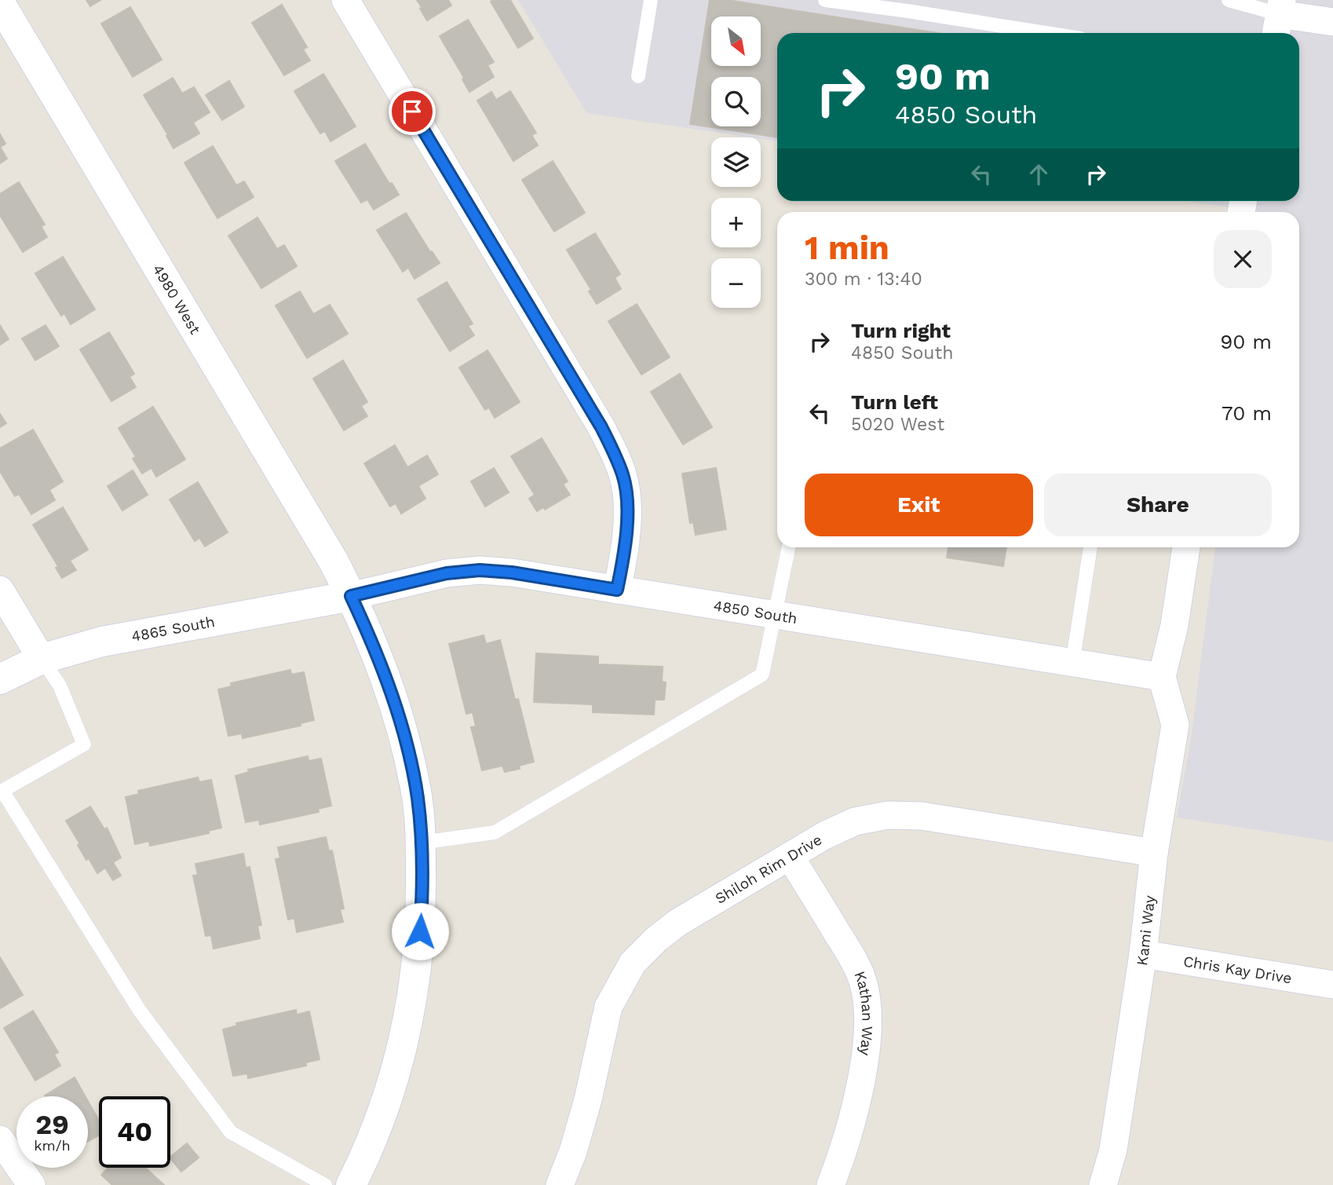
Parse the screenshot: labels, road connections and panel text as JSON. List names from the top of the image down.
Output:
{
  "streets": {
    "street": [
      "4980 West",
      "4850 South",
      "4865 South",
      "Shiloh Rim Drive",
      "Kami Way",
      "Chris Kay Drive",
      "Kathan Way"
    ]
  },
  "crossings": [
    ["4980 West", "4850 South"],
    ["4980 West", "4865 South"],
    ["4850 South", "4865 South"],
    ["4850 South", "Kami Way"],
    ["Shiloh Rim Drive", "Kami Way"],
    ["Shiloh Rim Drive", "Kathan Way"],
    ["Kami Way", "Chris Kay Drive"]
  ],
  "north": "bottom right",
  "page": {
    "map_buttons": ["+", "−"],
    "turn": ["90 m", "4850 South"],
    "heading": ["1 min", "300 m · 13:40"],
    "list": [
      {
        "name": "Turn right",
        "note": "4850 South",
        "value": "90 m"
      },
      {
        "name": "Turn left",
        "note": "5020 West",
        "value": "70 m"
      }
    ],
    "buttons": ["Exit", "Share"],
    "speed": "29 km/h",
    "limit": "40"
  }
}
